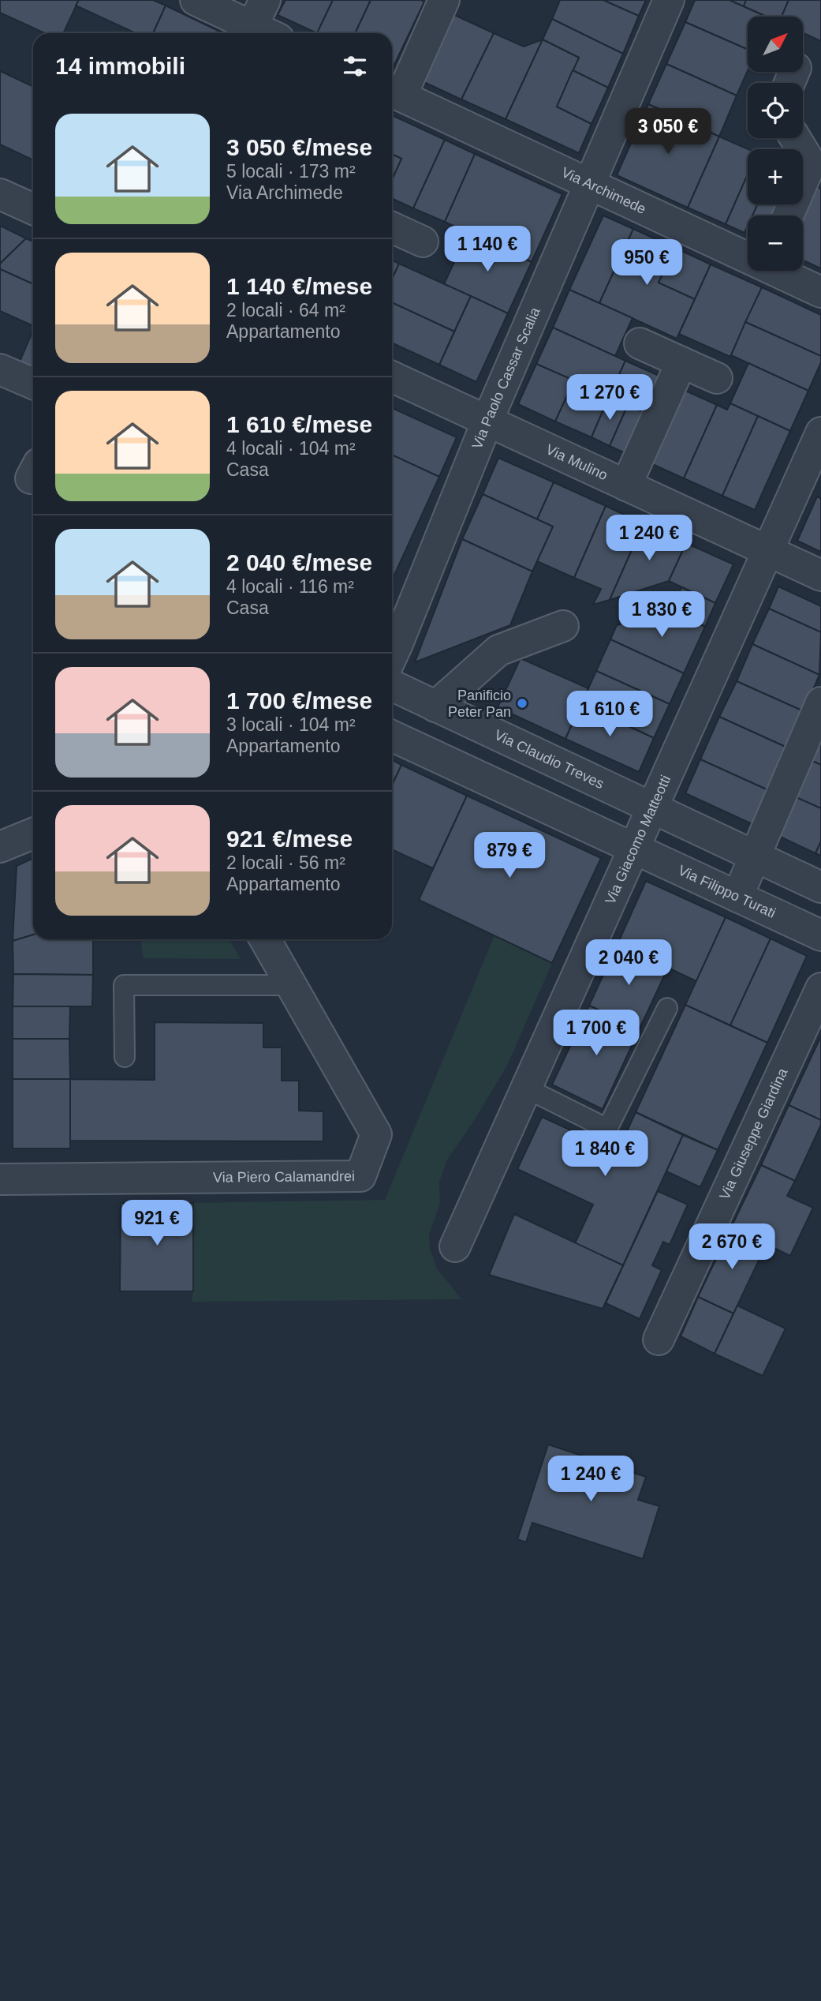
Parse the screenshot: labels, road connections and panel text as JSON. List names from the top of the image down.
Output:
{
  "streets": {
    "street": [
      "Via Archimede",
      "Via Paolo Cassar Scalia",
      "Via Mulino",
      "Via Claudio Treves",
      "Via Giacomo Matteotti",
      "Via Filippo Turati",
      "Via Giuseppe Giardina",
      "Via Piero Calamandrei"
    ]
  },
  "crossings": [
    ["Via Archimede", "Via Paolo Cassar Scalia"],
    ["Via Paolo Cassar Scalia", "Via Mulino"],
    ["Via Mulino", "Via Giacomo Matteotti"],
    ["Via Claudio Treves", "Via Giacomo Matteotti"],
    ["Via Giacomo Matteotti", "Via Filippo Turati"]
  ],
  "places": ["Panificio Peter Pan"],
  "north": "top right",
  "page": {
    "map_buttons": ["+", "−"],
    "heading": "14 immobili",
    "list": [
      {
        "name": "3 050 €/mese",
        "note": "5 locali · 173 m² · Via Archimede"
      },
      {
        "name": "1 140 €/mese",
        "note": "2 locali · 64 m² · Appartamento"
      },
      {
        "name": "1 610 €/mese",
        "note": "4 locali · 104 m² · Casa"
      },
      {
        "name": "2 040 €/mese",
        "note": "4 locali · 116 m² · Casa"
      },
      {
        "name": "1 700 €/mese",
        "note": "3 locali · 104 m² · Appartamento"
      },
      {
        "name": "921 €/mese",
        "note": "2 locali · 56 m² · Appartamento"
      }
    ],
    "price": [
      "3 050 €",
      "1 140 €",
      "950 €",
      "1 270 €",
      "1 240 €",
      "1 830 €",
      "1 610 €",
      "879 €",
      "2 040 €",
      "1 700 €",
      "1 840 €",
      "921 €",
      "2 670 €",
      "1 240 €"
    ]
  }
}
